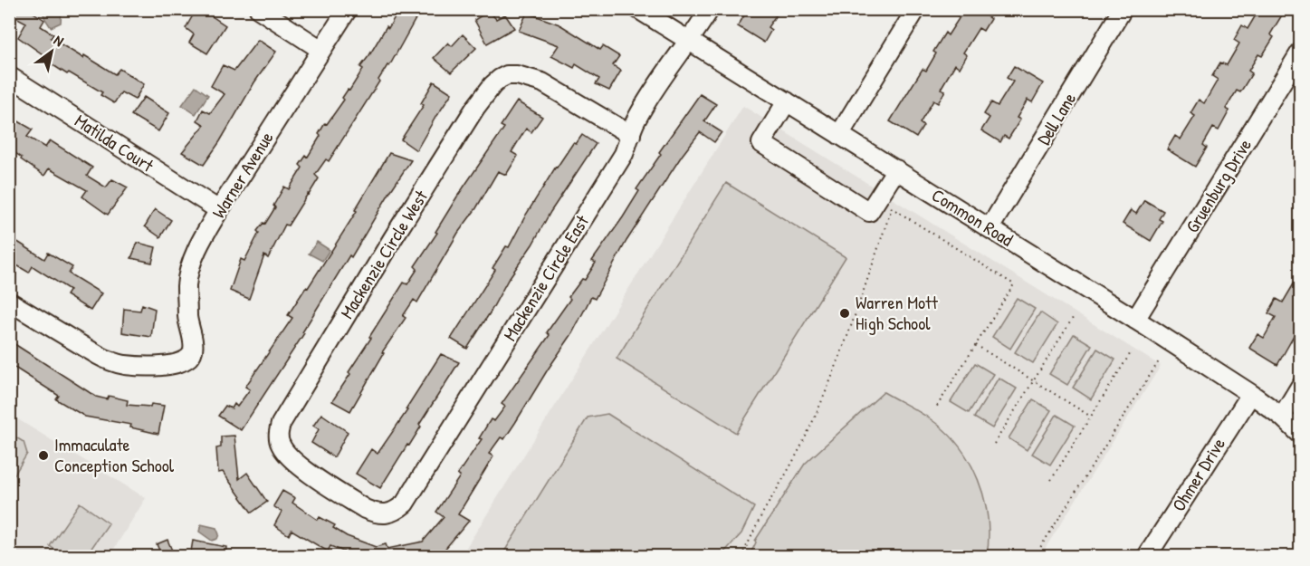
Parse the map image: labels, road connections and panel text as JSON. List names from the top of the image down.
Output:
{
  "streets": {
    "street": [
      "Dell Lane",
      "Matilda Court",
      "Warner Avenue",
      "Gruenburg Drive",
      "Common Road",
      "Mackenzie Circle West",
      "Mackenzie Circle East",
      "Ohmer Drive"
    ]
  },
  "crossings": [
    ["Dell Lane", "Common Road"],
    ["Matilda Court", "Warner Avenue"],
    ["Gruenburg Drive", "Common Road"],
    ["Common Road", "Mackenzie Circle East"],
    ["Common Road", "Ohmer Drive"],
    ["Mackenzie Circle West", "Mackenzie Circle East"]
  ],
  "places": ["Warren Mott High School", "Immaculate Conception School"],
  "north": "top right"
}
